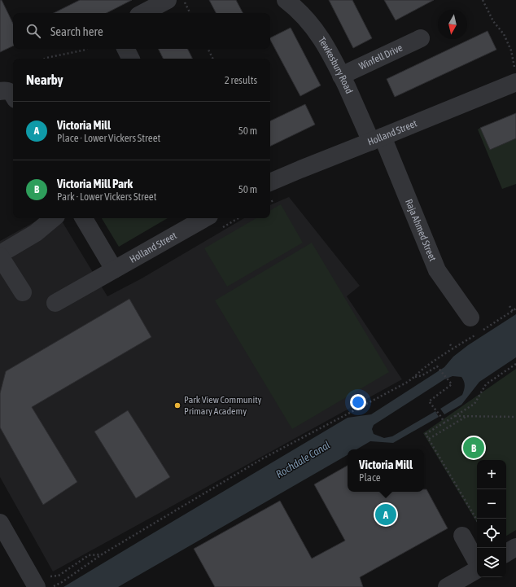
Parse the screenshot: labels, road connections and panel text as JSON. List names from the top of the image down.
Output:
{
  "streets": {
    "street": [
      "Winfell Drive",
      "Tewkesbury Road",
      "Holland Street",
      "Raja Ahmed Street"
    ]
  },
  "crossings": [
    ["Winfell Drive", "Tewkesbury Road"],
    ["Tewkesbury Road", "Holland Street"],
    ["Tewkesbury Road", "Raja Ahmed Street"],
    ["Holland Street", "Raja Ahmed Street"]
  ],
  "water": ["Rochdale Canal"],
  "places": ["Park View Community Primary Academy"],
  "north": "bottom",
  "page": {
    "search": "Search here",
    "heading": ["Nearby", "2 results"],
    "list": [
      {
        "mark": "A",
        "name": "Victoria Mill",
        "note": "Place · Lower Vickers Street",
        "value": "50 m"
      },
      {
        "mark": "B",
        "name": "Victoria Mill Park",
        "note": "Park · Lower Vickers Street",
        "value": "50 m"
      }
    ],
    "pins": ["B", "A"],
    "popup": ["Victoria Mill", "Place"],
    "map_buttons": ["+", "−"]
  }
}
